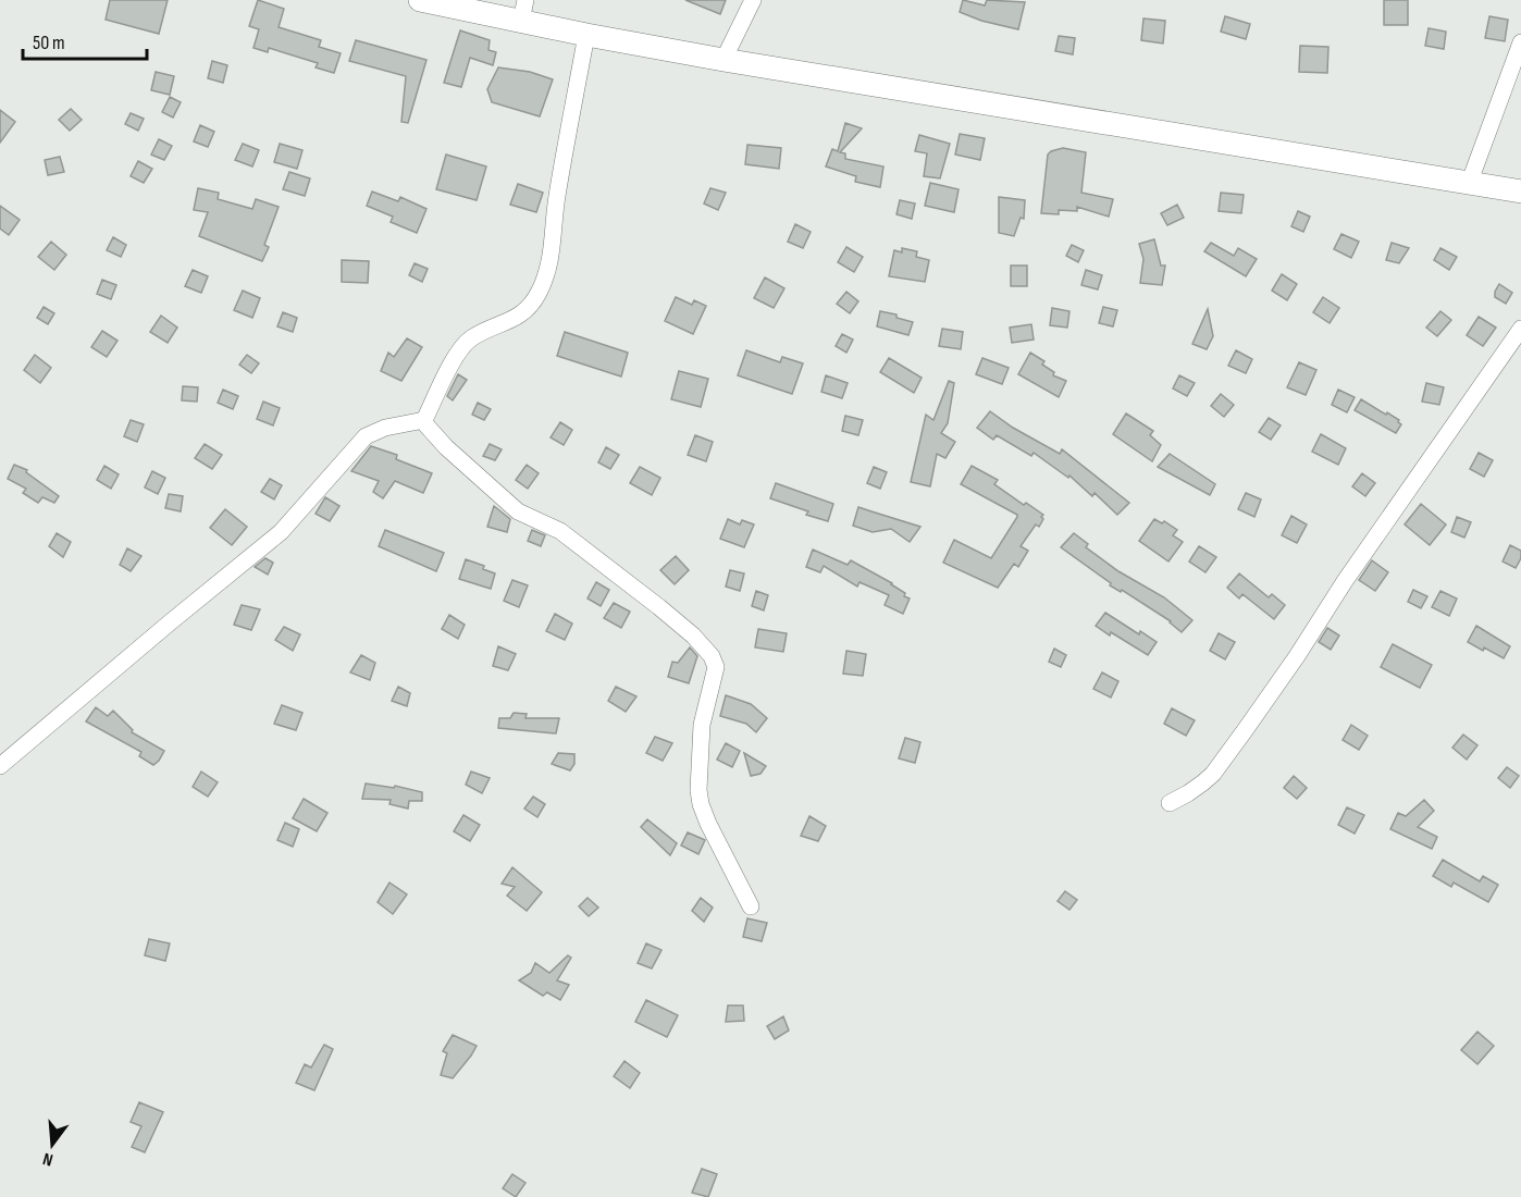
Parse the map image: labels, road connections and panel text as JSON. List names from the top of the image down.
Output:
{
  "scale_bar": "50 m",
  "north": "bottom"
}
